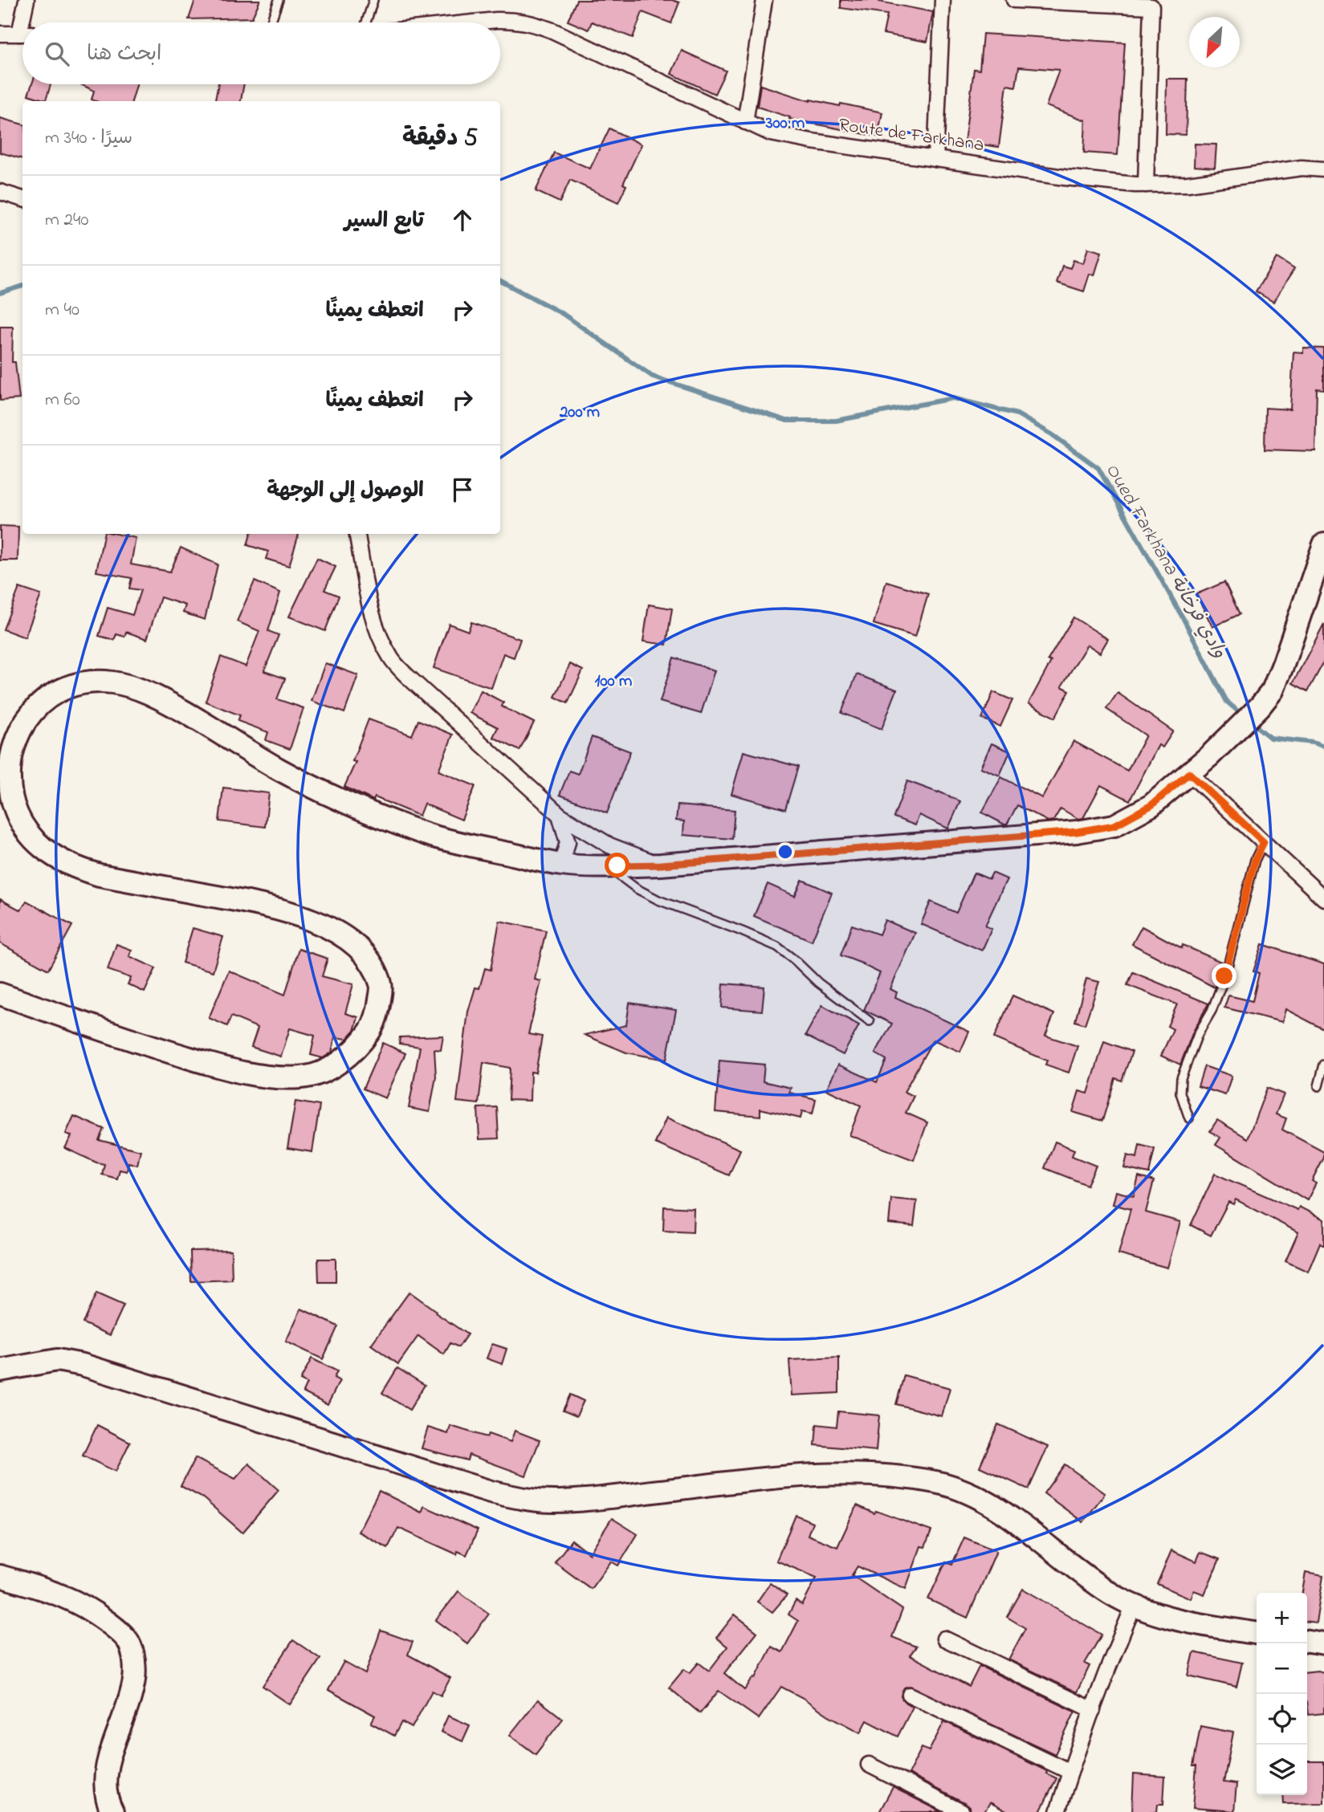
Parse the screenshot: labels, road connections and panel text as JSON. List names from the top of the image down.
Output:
{
  "streets": {
    "street": ["Route de Farkhana"]
  },
  "water": ["Oued Farkhana وادي فرخانة"],
  "north": "bottom left",
  "page": {
    "search": "ابحث هنا",
    "heading": ["5 دقيقة", "سيرًا · 340 m"],
    "list": [
      ["تابع السير", "240 m"],
      ["انعطف يمينًا", "40 m"],
      ["انعطف يمينًا", "60 m"],
      "الوصول إلى الوجهة"
    ],
    "map_buttons": ["+", "−"]
  },
  "rings": ["300 m", "200 m", "100 m"]
}
